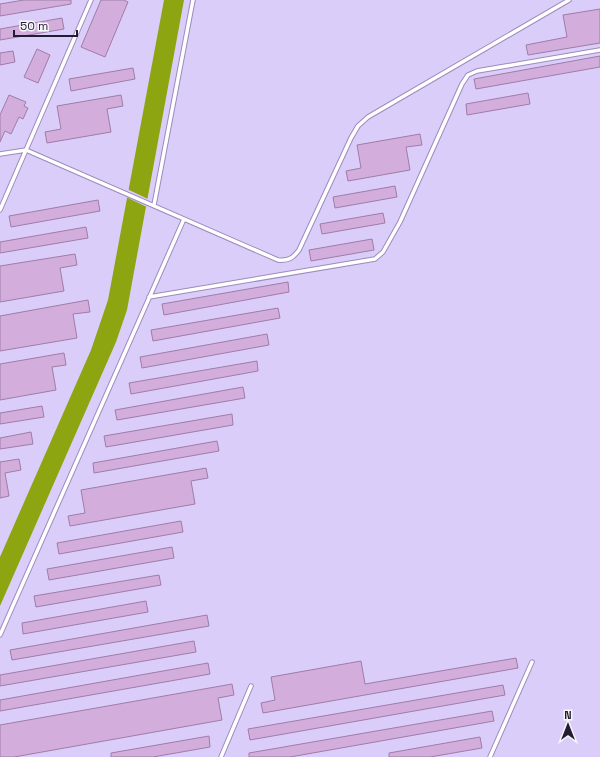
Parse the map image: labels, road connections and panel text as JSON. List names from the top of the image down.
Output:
{
  "scale_bar": "50 m",
  "north": "top"
}
